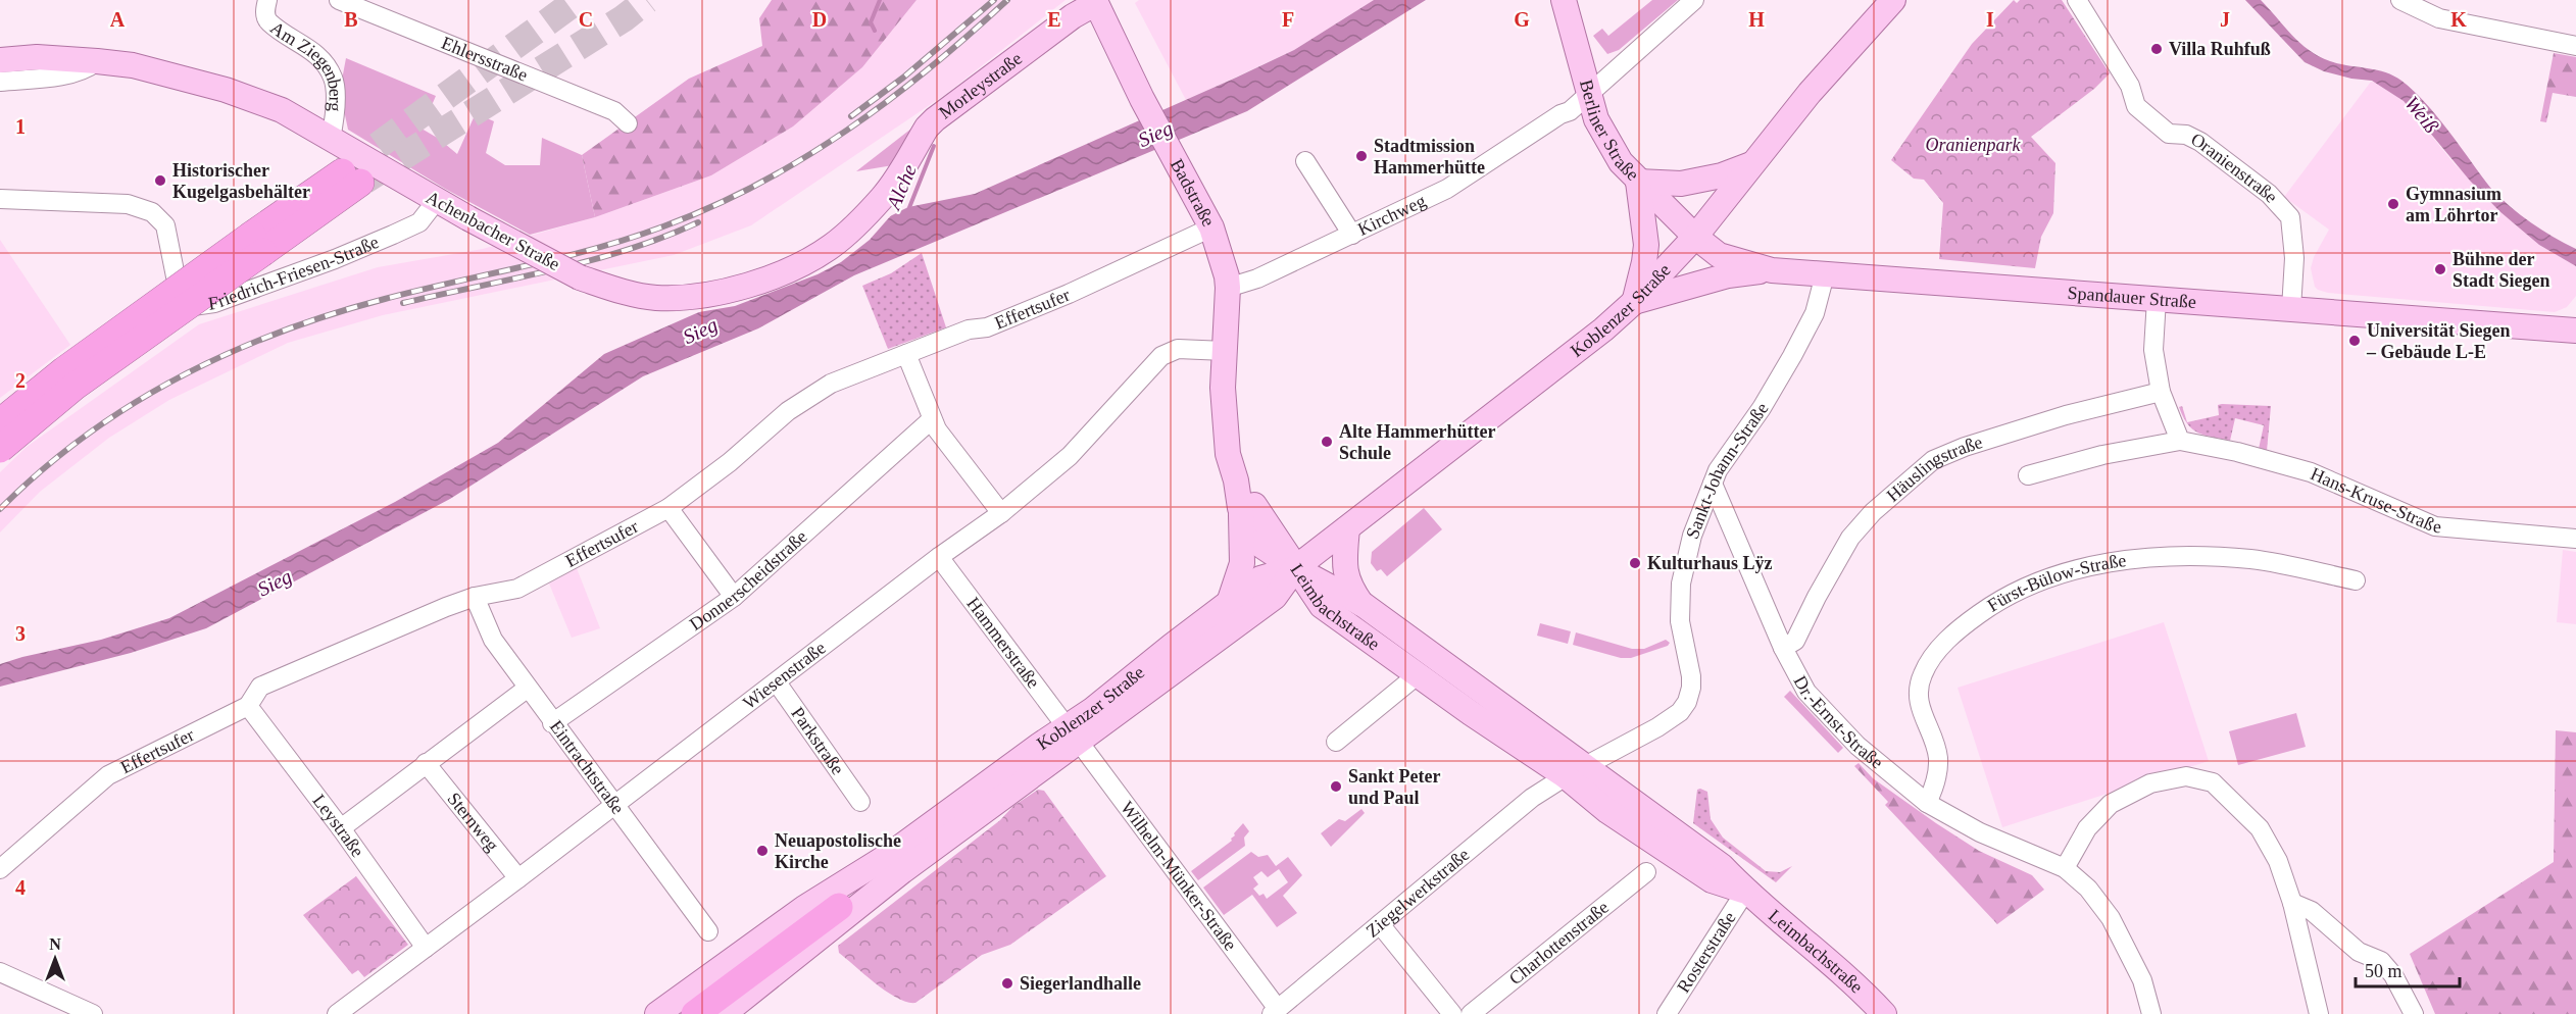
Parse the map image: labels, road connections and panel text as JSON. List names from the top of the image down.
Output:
{
  "streets": {
    "main road": [
      "Morleystraße",
      "Berliner Straße",
      "Badstraße",
      "Achenbacher Straße",
      "Spandauer Straße",
      "Koblenzer Straße",
      "Leimbachstraße"
    ],
    "street": [
      "Ehlersstraße",
      "Am Ziegenberg",
      "Oranienstraße",
      "Kirchweg",
      "Friedrich-Friesen-Straße",
      "Effertsufer",
      "Sankt-Johann-Straße",
      "Häuslingstraße",
      "Hans-Kruse-Straße",
      "Donnerscheidstraße",
      "Fürst-Bülow-Straße",
      "Hammerstraße",
      "Wiesenstraße",
      "Dr.-Ernst-Straße",
      "Parkstraße",
      "Eintrachtstraße",
      "Sternweg",
      "Leystraße",
      "Wilhelm-Münker-Straße",
      "Ziegelwerkstraße",
      "Charlottenstraße",
      "Rosterstraße"
    ]
  },
  "crossings": [
    ["Am Ziegenberg", "Achenbacher Straße"],
    ["Morleystraße", "Badstraße"],
    ["Morleystraße", "Achenbacher Straße"],
    ["Berliner Straße", "Kirchweg"],
    ["Berliner Straße", "Spandauer Straße"],
    ["Berliner Straße", "Koblenzer Straße"],
    ["Oranienstraße", "Spandauer Straße"],
    ["Badstraße", "Kirchweg"],
    ["Badstraße", "Effertsufer"],
    ["Achenbacher Straße", "Friedrich-Friesen-Straße"],
    ["Spandauer Straße", "Koblenzer Straße"],
    ["Spandauer Straße", "Sankt-Johann-Straße"],
    ["Effertsufer", "Eintrachtstraße"],
    ["Effertsufer", "Leystraße"],
    ["Koblenzer Straße", "Leimbachstraße"],
    ["Koblenzer Straße", "Hammerstraße"],
    ["Koblenzer Straße", "Wilhelm-Münker-Straße"],
    ["Sankt-Johann-Straße", "Leimbachstraße"],
    ["Sankt-Johann-Straße", "Dr.-Ernst-Straße"],
    ["Sankt-Johann-Straße", "Ziegelwerkstraße"],
    ["Häuslingstraße", "Dr.-Ernst-Straße"],
    ["Donnerscheidstraße", "Eintrachtstraße"],
    ["Fürst-Bülow-Straße", "Dr.-Ernst-Straße"],
    ["Leimbachstraße", "Ziegelwerkstraße"],
    ["Leimbachstraße", "Rosterstraße"],
    ["Hammerstraße", "Wiesenstraße"],
    ["Hammerstraße", "Wilhelm-Münker-Straße"],
    ["Wiesenstraße", "Parkstraße"],
    ["Wiesenstraße", "Eintrachtstraße"],
    ["Wiesenstraße", "Sternweg"],
    ["Wiesenstraße", "Leystraße"],
    ["Wilhelm-Münker-Straße", "Ziegelwerkstraße"]
  ],
  "water": ["Weiß", "Sieg", "Alche"],
  "parks": ["Oranienpark"],
  "places": [
    "Villa Ruhfuß",
    "Stadtmission Hammerhütte",
    "Historischer Kugelgasbehälter",
    "Gymnasium am Löhrtor",
    "Bühne der Stadt Siegen",
    "Universität Siegen – Gebäude L-E",
    "Alte Hammerhütter Schule",
    "Kulturhaus Lÿz",
    "Sankt Peter und Paul",
    "Neuapostolische Kirche",
    "Siegerlandhalle"
  ],
  "scale_bar": "50 m",
  "north": "top",
  "grid": {
    "columns": [
      "A",
      "B",
      "C",
      "D",
      "E",
      "F",
      "G",
      "H",
      "I",
      "J",
      "K"
    ],
    "rows": [
      "1",
      "2",
      "3",
      "4"
    ]
  }
}
